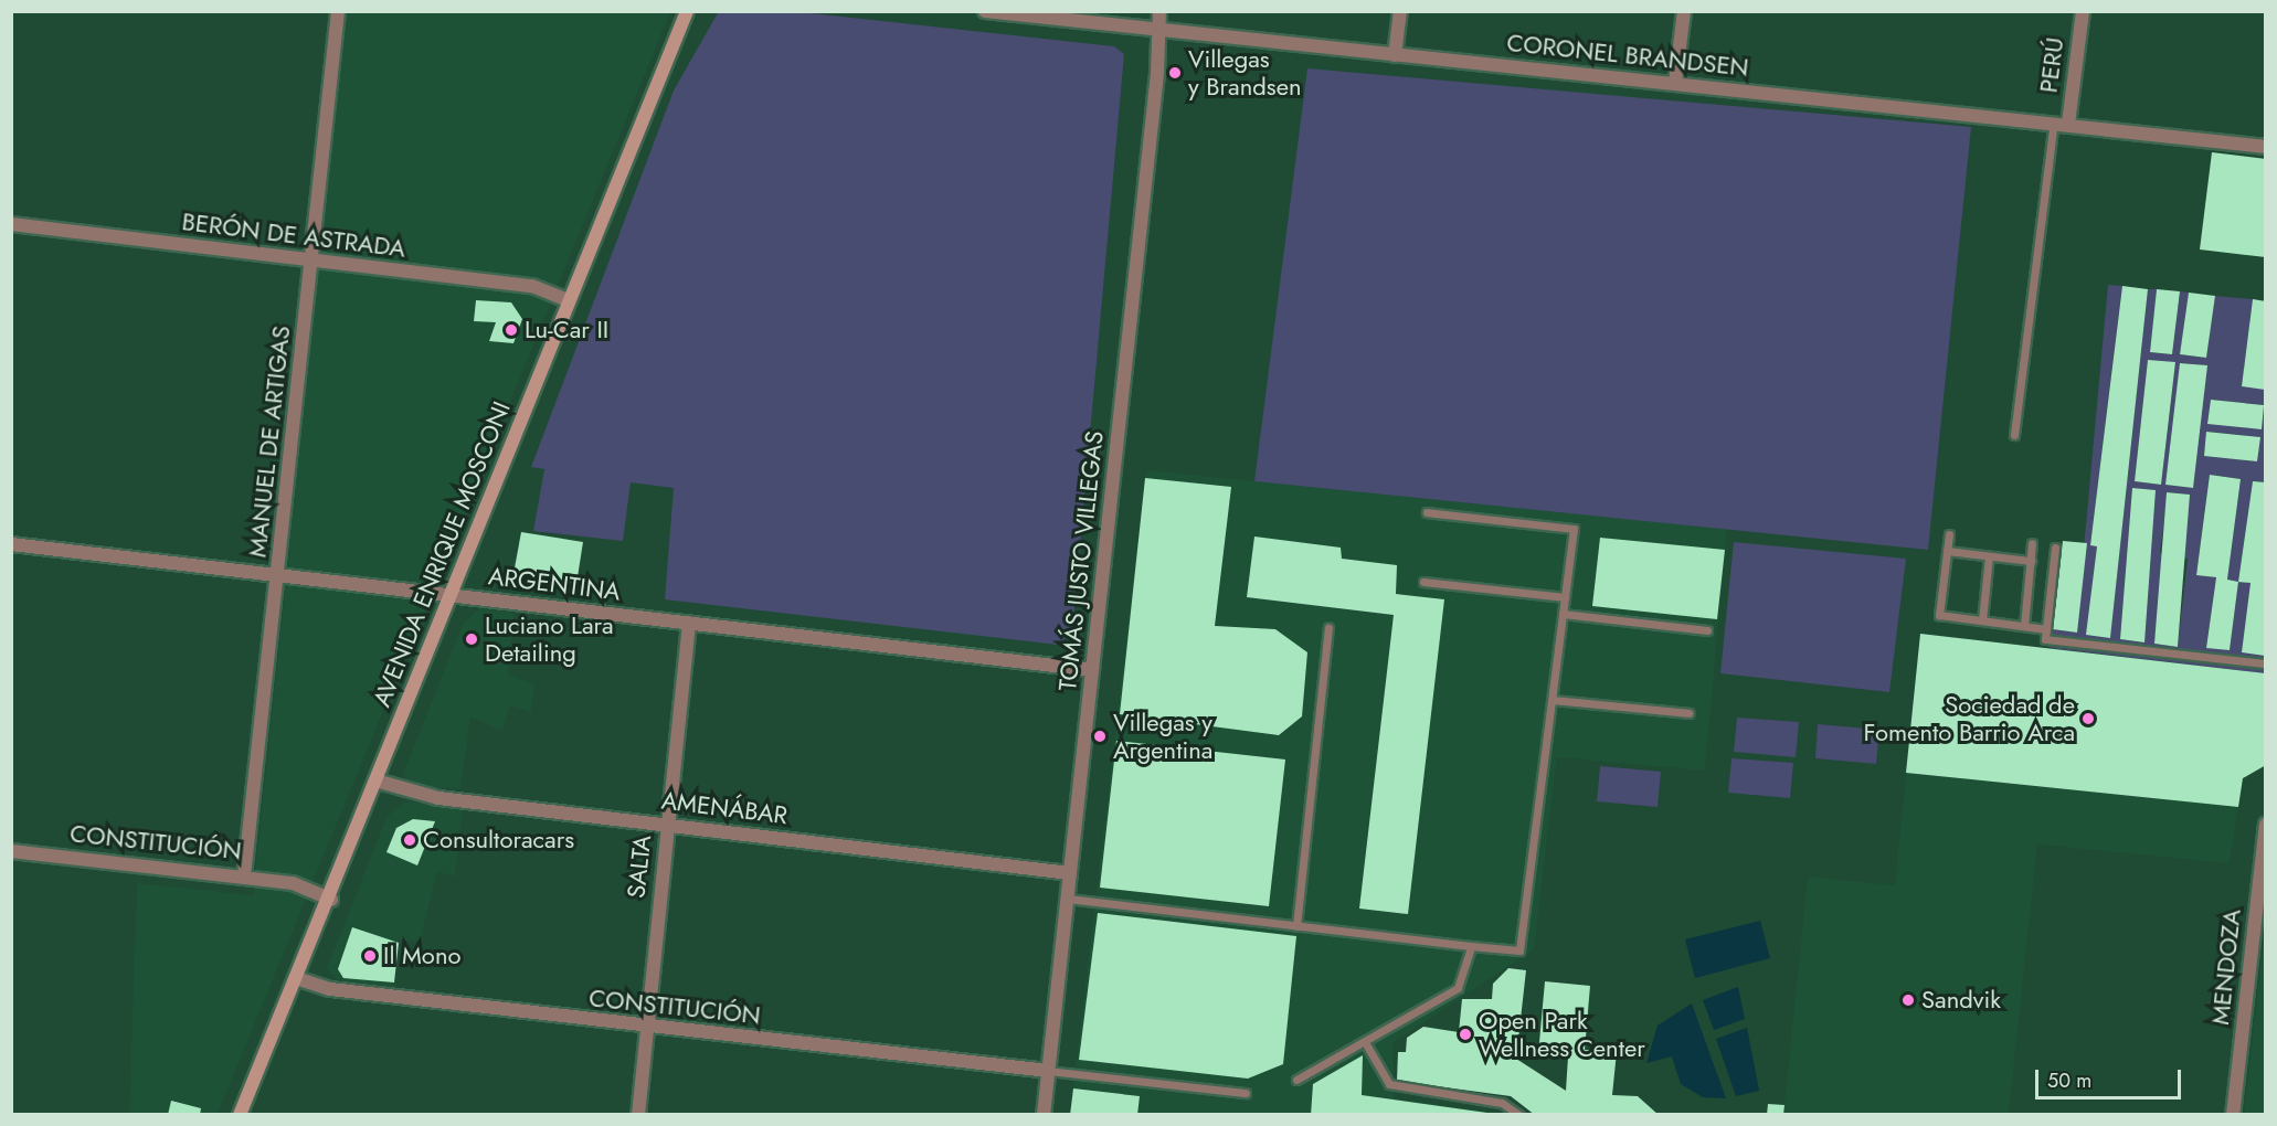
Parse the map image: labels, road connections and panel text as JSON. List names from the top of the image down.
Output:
{
  "streets": {
    "main road": ["AVENIDA ENRIQUE MOSCONI"],
    "street": [
      "CORONEL BRANDSEN",
      "PERÚ",
      "BERÓN DE ASTRADA",
      "MANUEL DE ARTIGAS",
      "TOMÁS JUSTO VILLEGAS",
      "ARGENTINA",
      "AMENÁBAR",
      "CONSTITUCIÓN",
      "SALTA",
      "MENDOZA"
    ]
  },
  "crossings": [
    ["CORONEL BRANDSEN", "PERÚ"],
    ["CORONEL BRANDSEN", "TOMÁS JUSTO VILLEGAS"],
    ["BERÓN DE ASTRADA", "MANUEL DE ARTIGAS"],
    ["BERÓN DE ASTRADA", "AVENIDA ENRIQUE MOSCONI"],
    ["MANUEL DE ARTIGAS", "ARGENTINA"],
    ["MANUEL DE ARTIGAS", "CONSTITUCIÓN"],
    ["AVENIDA ENRIQUE MOSCONI", "ARGENTINA"],
    ["AVENIDA ENRIQUE MOSCONI", "AMENÁBAR"],
    ["AVENIDA ENRIQUE MOSCONI", "CONSTITUCIÓN"],
    ["TOMÁS JUSTO VILLEGAS", "ARGENTINA"],
    ["TOMÁS JUSTO VILLEGAS", "AMENÁBAR"],
    ["TOMÁS JUSTO VILLEGAS", "CONSTITUCIÓN"],
    ["ARGENTINA", "SALTA"],
    ["AMENÁBAR", "SALTA"],
    ["CONSTITUCIÓN", "SALTA"]
  ],
  "places": [
    "Villegas y Brandsen",
    "Lu-Car II",
    "Luciano Lara Detailing",
    "Sociedad de Fomento Barrio Arca",
    "Villegas y Argentina",
    "Consultoracars",
    "Il Mono",
    "Sandvik",
    "Open Park Wellness Center"
  ],
  "scale_bar": "50 m"
}
